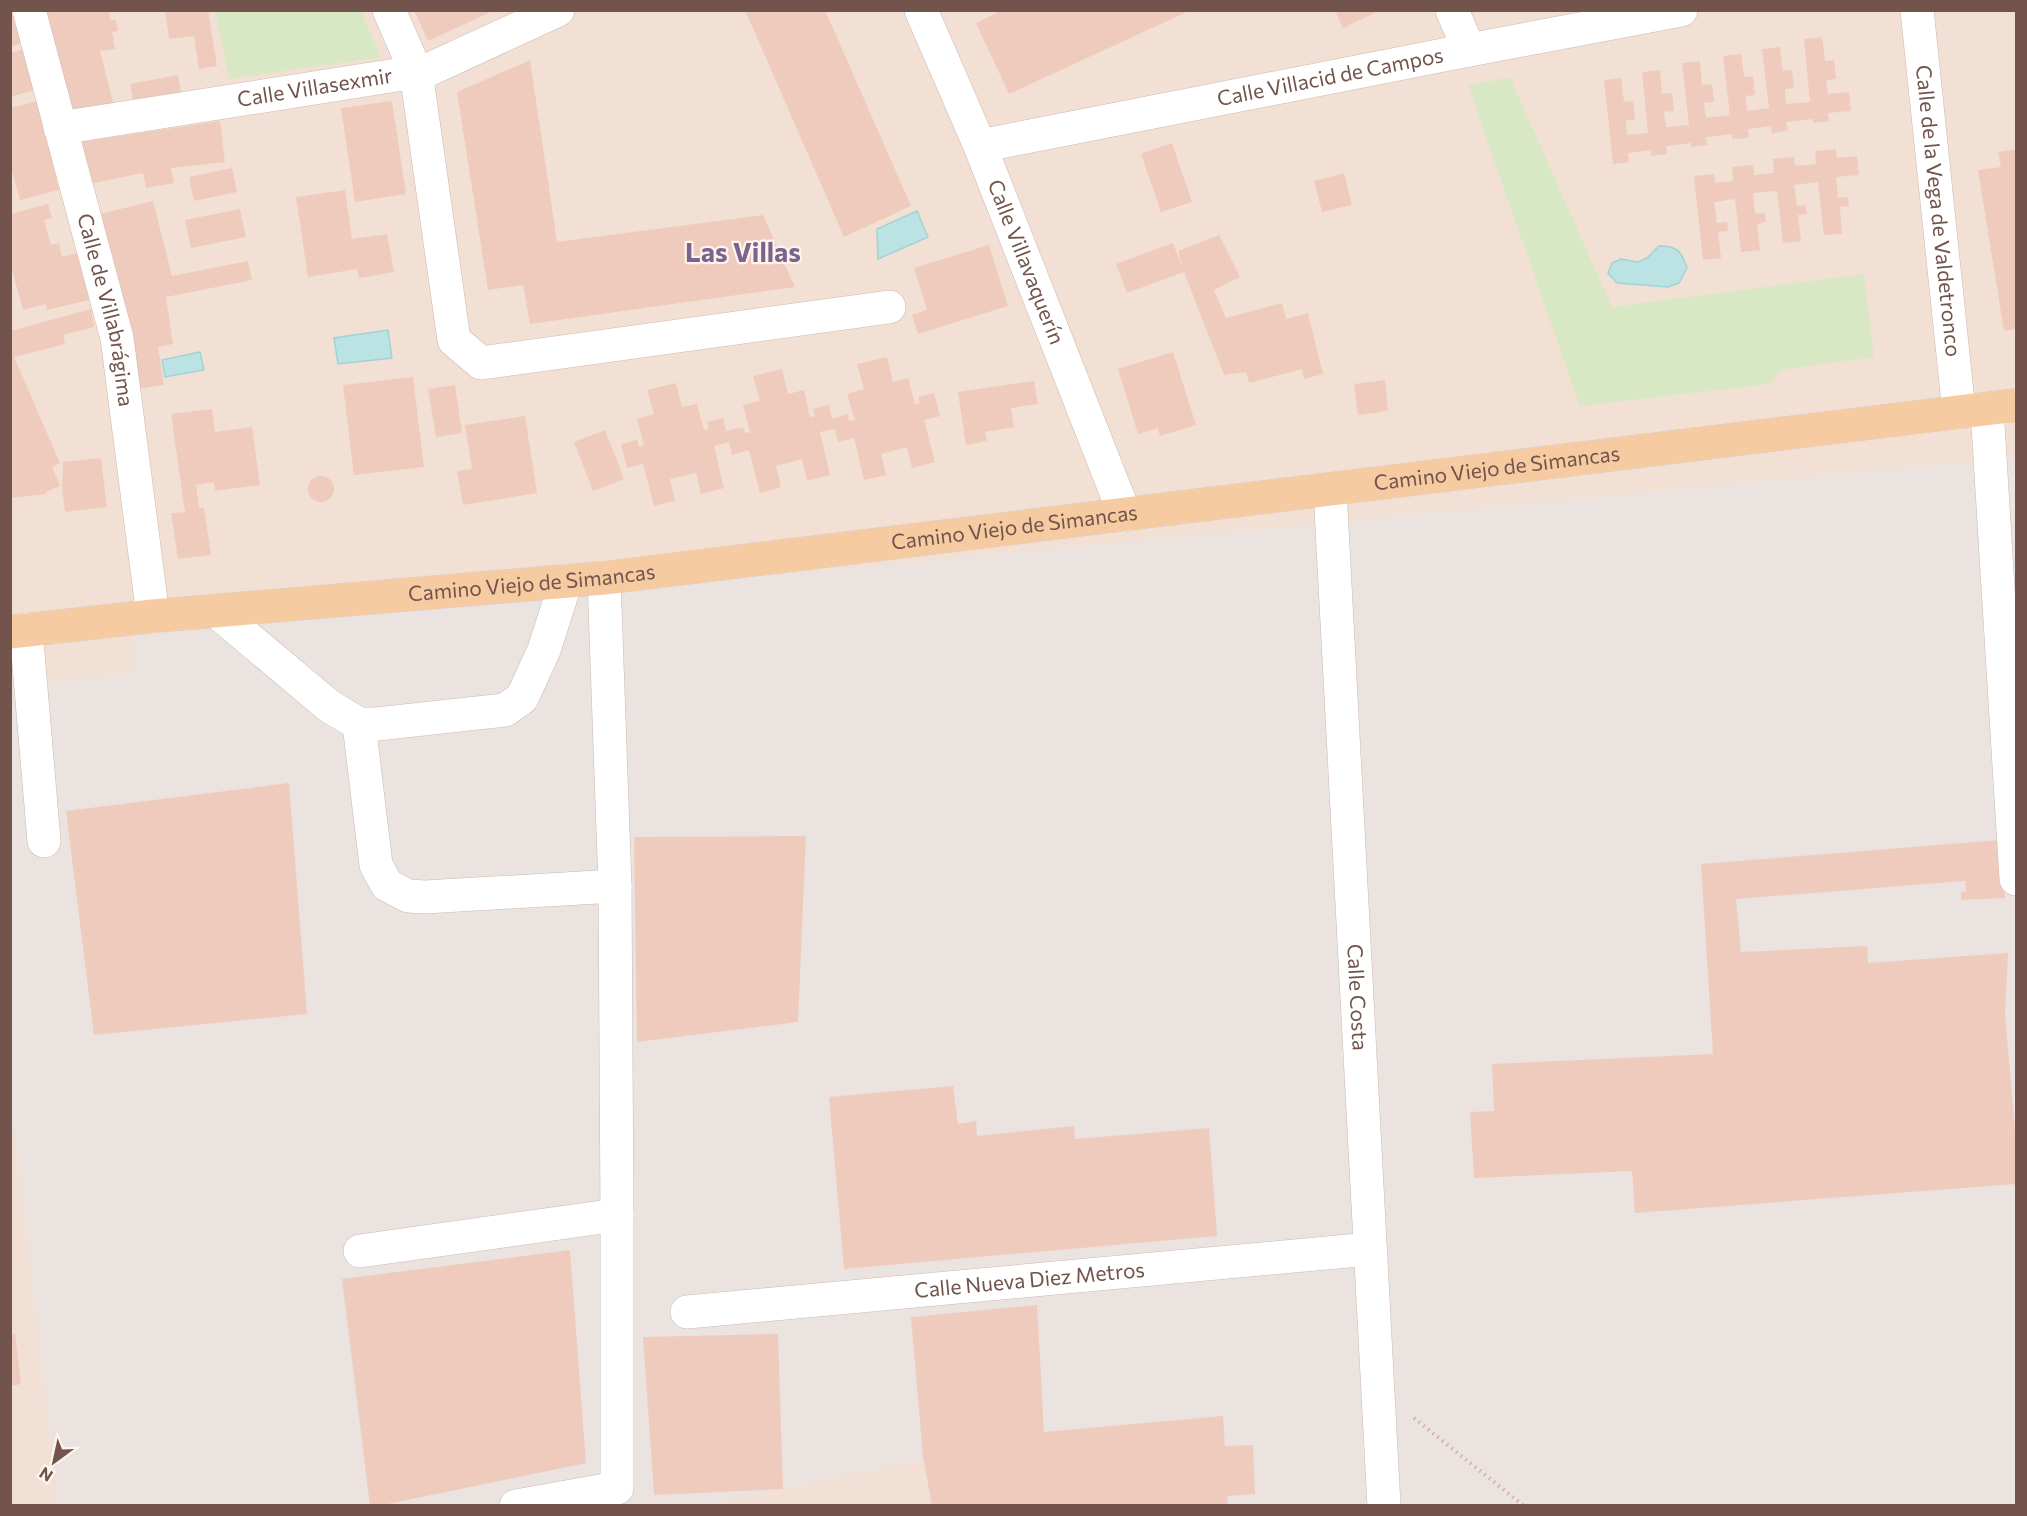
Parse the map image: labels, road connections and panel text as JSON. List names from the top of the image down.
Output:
{
  "streets": {
    "main road": ["Camino Viejo de Simancas"],
    "street": [
      "Calle Villacid de Campos",
      "Calle Villasexmir",
      "Calle de la Vega de Valdetronco",
      "Calle Villavaquerín",
      "Calle de Villabrágima",
      "Calle Costa",
      "Calle Nueva Diez Metros"
    ]
  },
  "crossings": [
    ["Calle Villacid de Campos", "Calle Villavaquerín"],
    ["Calle Villasexmir", "Calle de Villabrágima"],
    ["Calle de la Vega de Valdetronco", "Camino Viejo de Simancas"],
    ["Calle Villavaquerín", "Camino Viejo de Simancas"],
    ["Calle de Villabrágima", "Camino Viejo de Simancas"],
    ["Camino Viejo de Simancas", "Calle Costa"],
    ["Calle Costa", "Calle Nueva Diez Metros"]
  ],
  "districts": ["Las Villas"],
  "north": "bottom left"
}
